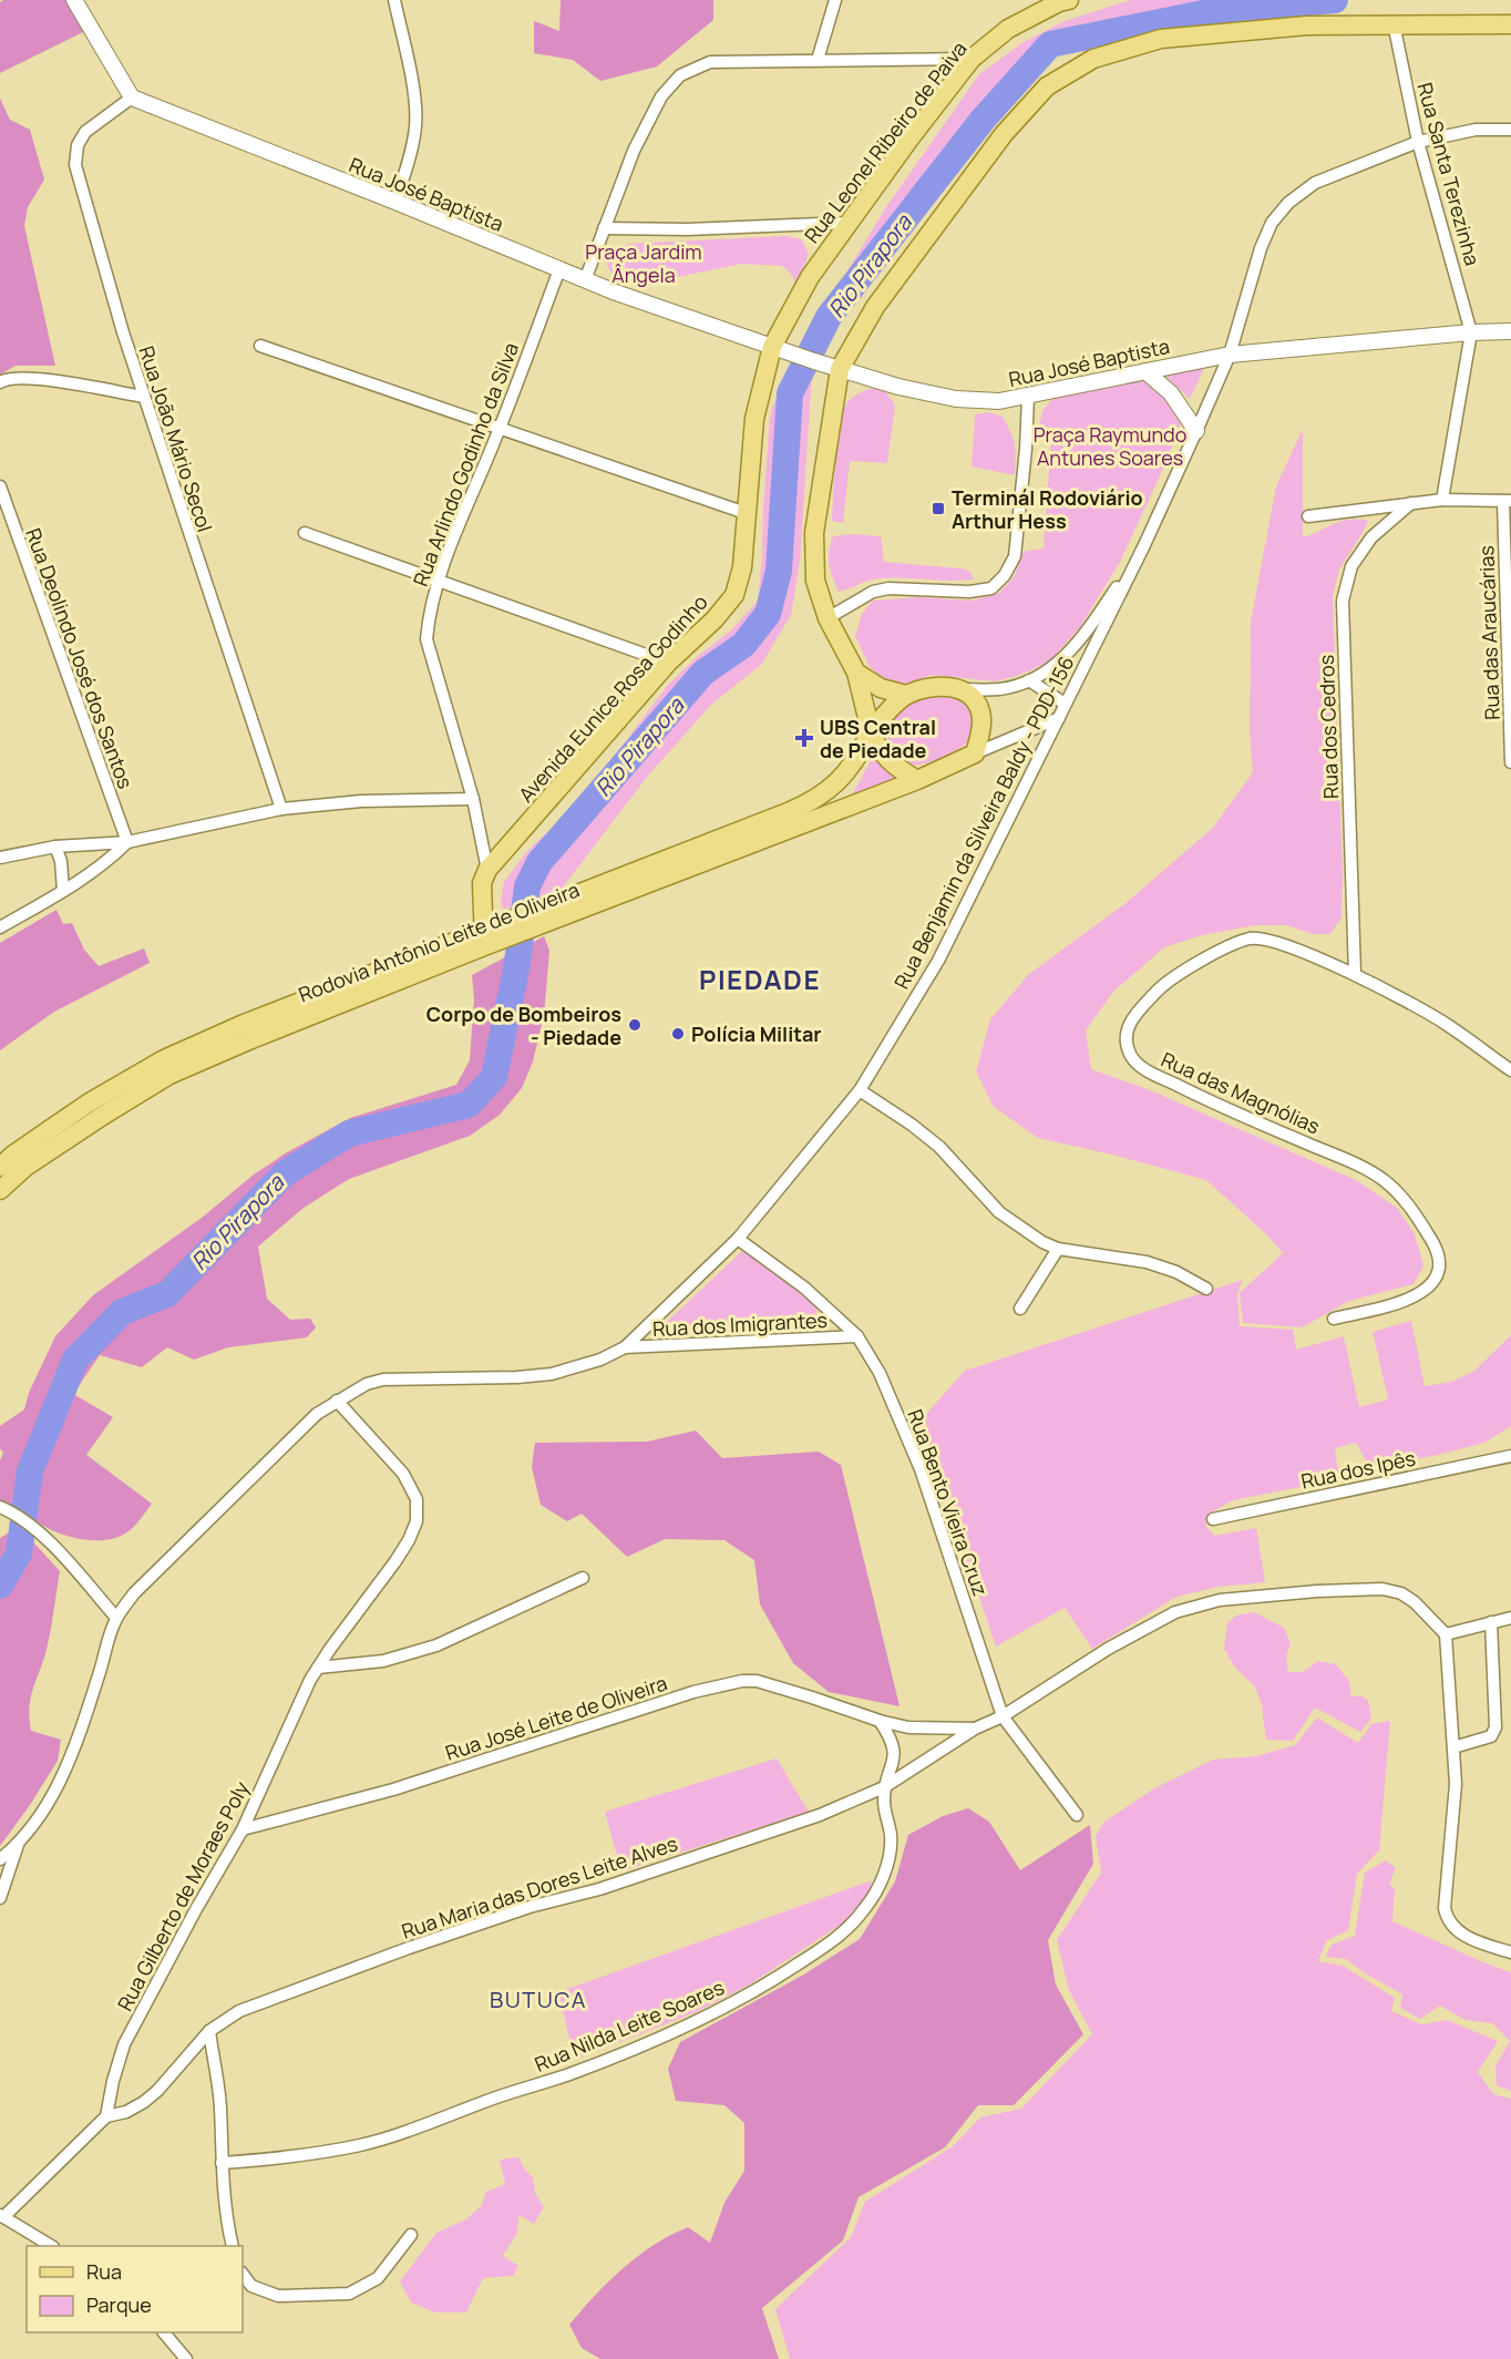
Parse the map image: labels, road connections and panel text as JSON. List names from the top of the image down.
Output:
{
  "streets": {
    "main road": ["Rua Leonel Ribeiro de Paiva", "Avenida Eunice Rosa Godinho", "Rodovia Antônio Leite de Oliveira"],
    "street": [
      "Rua Santa Terezinha",
      "Rua José Baptista",
      "Rua João Mário Secol",
      "Rua Arlindo Godinho da Silva",
      "Rua das Araucárias",
      "Rua Deolindo José dos Santos",
      "Rua dos Cedros",
      "Rua Benjamin da Silveira Baldy - PDD-156",
      "Rua das Magnólias",
      "Rua dos Imigrantes",
      "Rua dos Ipês",
      "Rua Bento Vieira Cruz",
      "Rua José Leite de Oliveira",
      "Rua Maria das Dores Leite Alves",
      "Rua Gilberto de Moraes Poly",
      "Rua Nilda Leite Soares"
    ]
  },
  "crossings": [
    ["Rua Leonel Ribeiro de Paiva", "Rua José Baptista"],
    ["Rua Leonel Ribeiro de Paiva", "Avenida Eunice Rosa Godinho"],
    ["Rua Santa Terezinha", "Rua José Baptista"],
    ["Rua Santa Terezinha", "Rua Benjamin da Silveira Baldy - PDD-156"],
    ["Rua José Baptista", "Rua João Mário Secol"],
    ["Rua José Baptista", "Rua Arlindo Godinho da Silva"],
    ["Rua José Baptista", "Avenida Eunice Rosa Godinho"],
    ["Rua José Baptista", "Rua Benjamin da Silveira Baldy - PDD-156"],
    ["Rua Arlindo Godinho da Silva", "Avenida Eunice Rosa Godinho"],
    ["Avenida Eunice Rosa Godinho", "Rodovia Antônio Leite de Oliveira"],
    ["Rua dos Cedros", "Rua das Magnólias"],
    ["Rua Benjamin da Silveira Baldy - PDD-156", "Rodovia Antônio Leite de Oliveira"],
    ["Rua Benjamin da Silveira Baldy - PDD-156", "Rua dos Imigrantes"],
    ["Rua Benjamin da Silveira Baldy - PDD-156", "Rua Bento Vieira Cruz"],
    ["Rua Benjamin da Silveira Baldy - PDD-156", "Rua Gilberto de Moraes Poly"],
    ["Rua dos Imigrantes", "Rua Bento Vieira Cruz"],
    ["Rua Bento Vieira Cruz", "Rua Maria das Dores Leite Alves"],
    ["Rua José Leite de Oliveira", "Rua Maria das Dores Leite Alves"],
    ["Rua José Leite de Oliveira", "Rua Gilberto de Moraes Poly"],
    ["Rua Maria das Dores Leite Alves", "Rua Gilberto de Moraes Poly"],
    ["Rua Maria das Dores Leite Alves", "Rua Nilda Leite Soares"]
  ],
  "districts": ["PIEDADE", "BUTUCA"],
  "water": ["Rio Pirapora"],
  "parks": ["Praça Jardim Ângela", "Praça Raymundo Antunes Soares"],
  "places": {
    "transit": ["Terminál Rodoviário Arthur Hess"],
    "health": ["UBS Central de Piedade"],
    "other": ["Corpo de Bombeiros - Piedade", "Polícia Militar"]
  },
  "legend": ["Rua", "Parque"]
}
